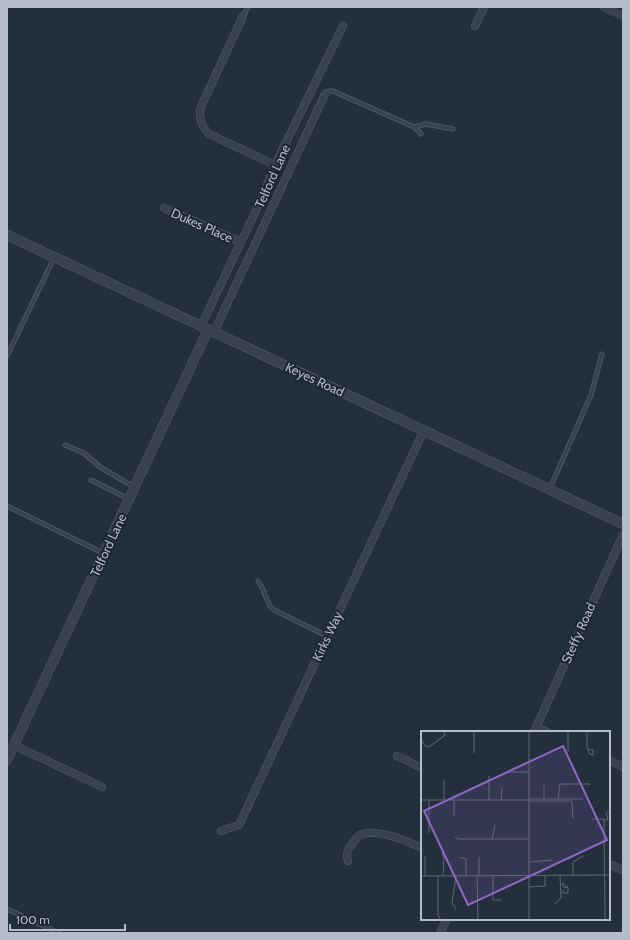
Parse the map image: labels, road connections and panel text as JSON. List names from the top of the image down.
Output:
{
  "streets": {
    "street": [
      "Telford Lane",
      "Dukes Place",
      "Keyes Road",
      "Steffy Road",
      "Kirks Way"
    ]
  },
  "crossings": [
    ["Telford Lane", "Dukes Place"],
    ["Telford Lane", "Keyes Road"],
    ["Keyes Road", "Kirks Way"]
  ],
  "scale_bar": "100 m"
}
